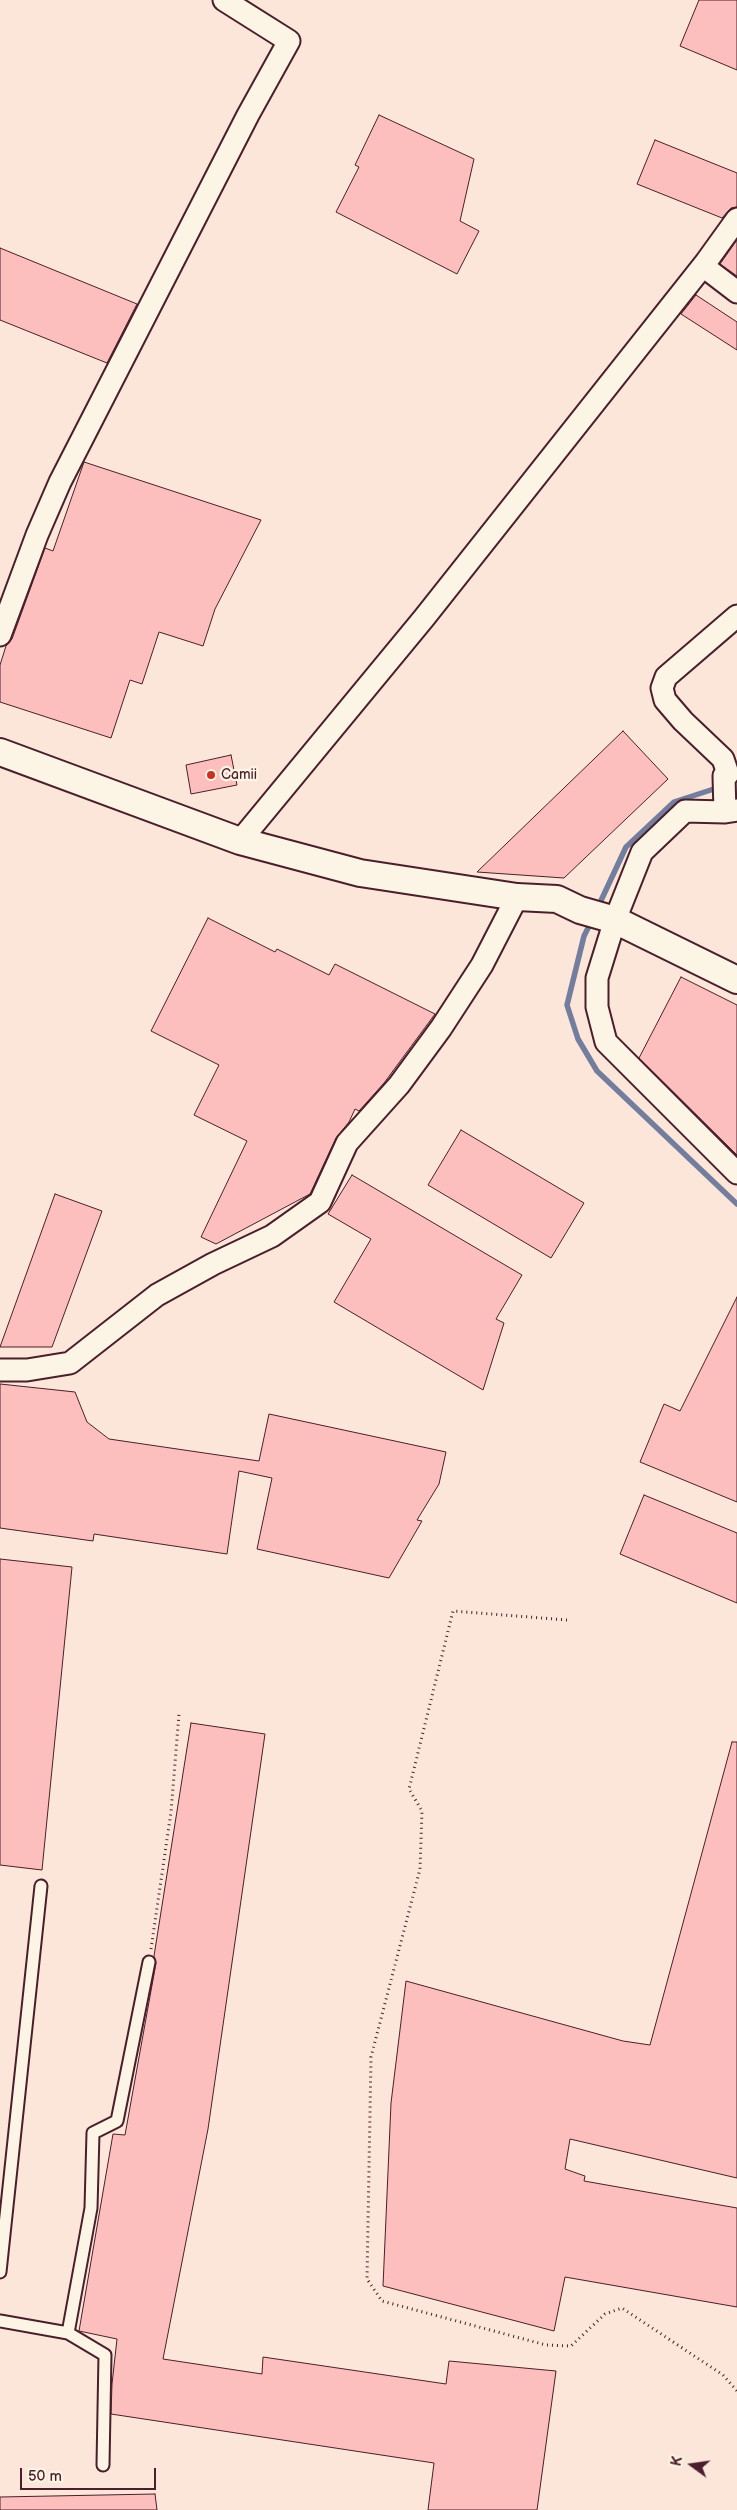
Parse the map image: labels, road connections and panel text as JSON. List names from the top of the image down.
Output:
{
  "places": ["Camii"],
  "scale_bar": "50 m",
  "north": "left"
}
